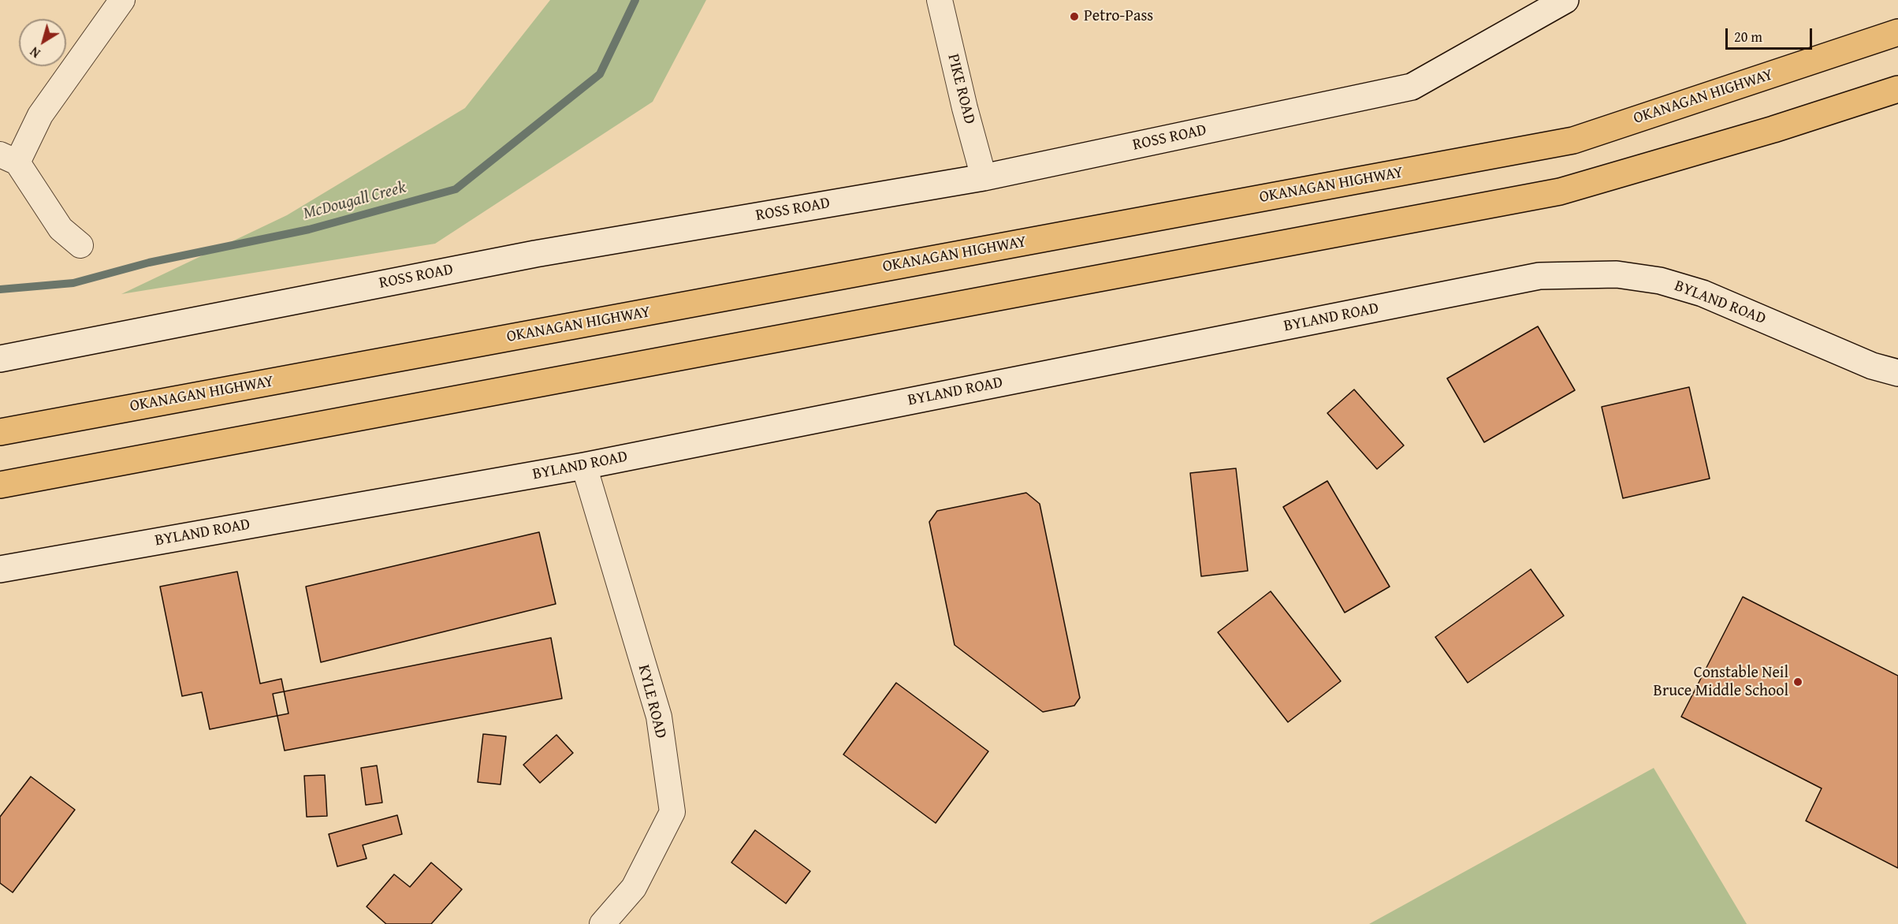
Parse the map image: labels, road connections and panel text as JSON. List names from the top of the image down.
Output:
{
  "streets": {
    "highway": ["OKANAGAN HIGHWAY"],
    "street": [
      "PIKE ROAD",
      "ROSS ROAD",
      "BYLAND ROAD",
      "KYLE ROAD"
    ]
  },
  "crossings": [
    ["PIKE ROAD", "ROSS ROAD"],
    ["BYLAND ROAD", "KYLE ROAD"]
  ],
  "water": ["McDougall Creek"],
  "places": ["Petro-Pass", "Constable Neil Bruce Middle School"],
  "scale_bar": "20 m",
  "north": "bottom left"
}
